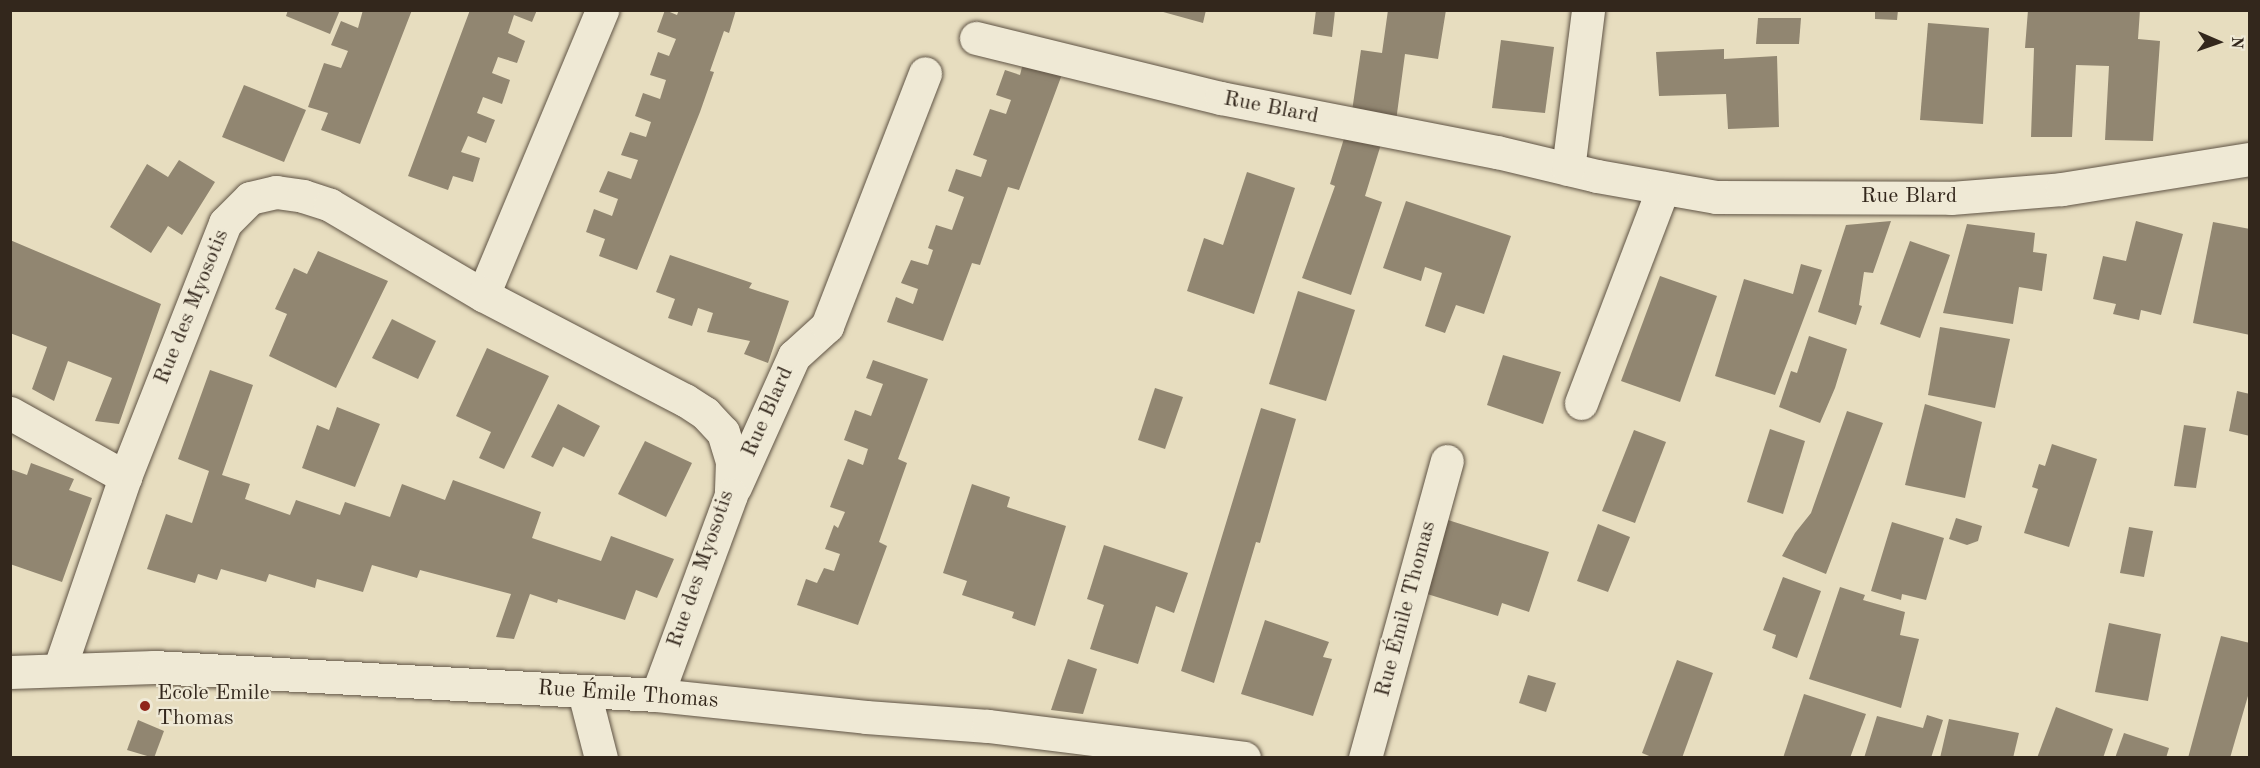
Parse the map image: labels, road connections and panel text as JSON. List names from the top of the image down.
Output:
{
  "streets": {
    "street": ["Rue Blard", "Rue des Myosotis", "Rue Émile Thomas"]
  },
  "crossings": [
    ["Rue Blard", "Rue des Myosotis"],
    ["Rue des Myosotis", "Rue Émile Thomas"]
  ],
  "places": ["Ecole Emile Thomas"],
  "north": "right"
}
